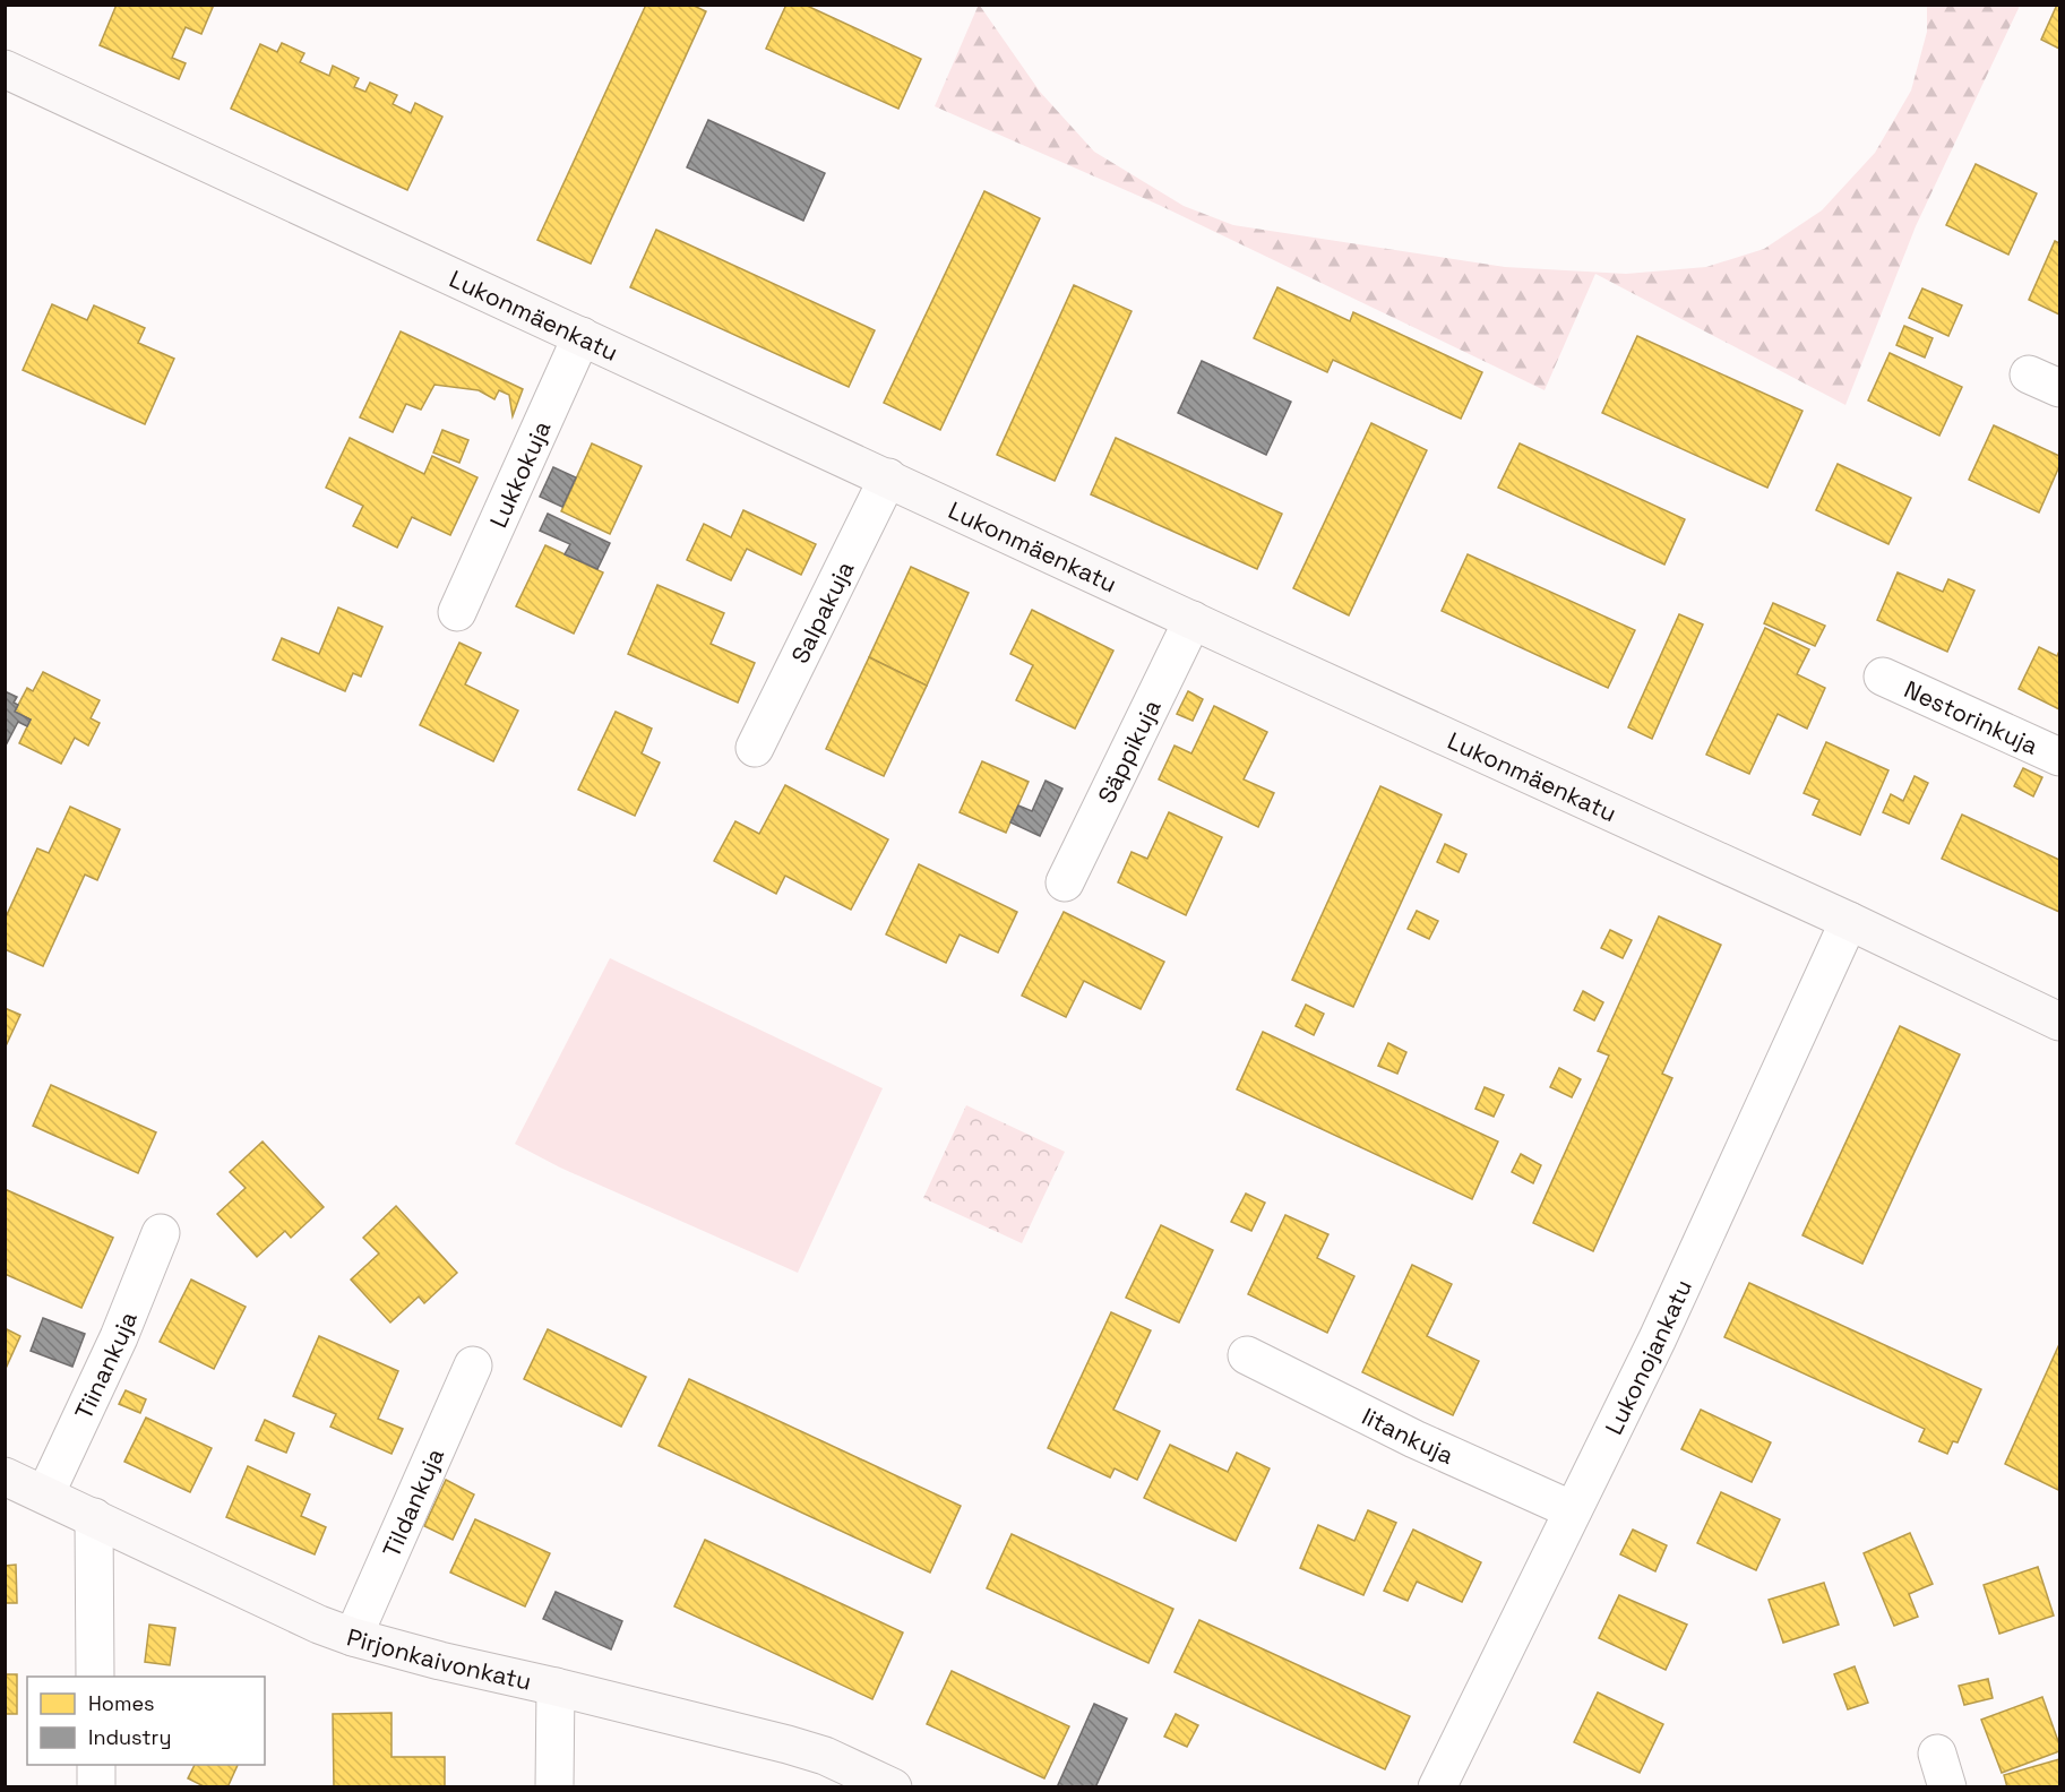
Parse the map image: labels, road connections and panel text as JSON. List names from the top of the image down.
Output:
{
  "streets": {
    "street": [
      "Lukonmäenkatu",
      "Lukkokuja",
      "Salpakuja",
      "Nestorinkuja",
      "Säppikuja",
      "Lukonojankatu",
      "Tiinankuja",
      "Iitankuja",
      "Tildankuja",
      "Pirjonkaivonkatu"
    ]
  },
  "crossings": [
    ["Lukonmäenkatu", "Lukkokuja"],
    ["Lukonmäenkatu", "Salpakuja"],
    ["Lukonmäenkatu", "Säppikuja"],
    ["Lukonmäenkatu", "Lukonojankatu"],
    ["Lukonojankatu", "Iitankuja"],
    ["Tiinankuja", "Pirjonkaivonkatu"],
    ["Tildankuja", "Pirjonkaivonkatu"]
  ],
  "legend": ["Homes", "Industry"]
}
